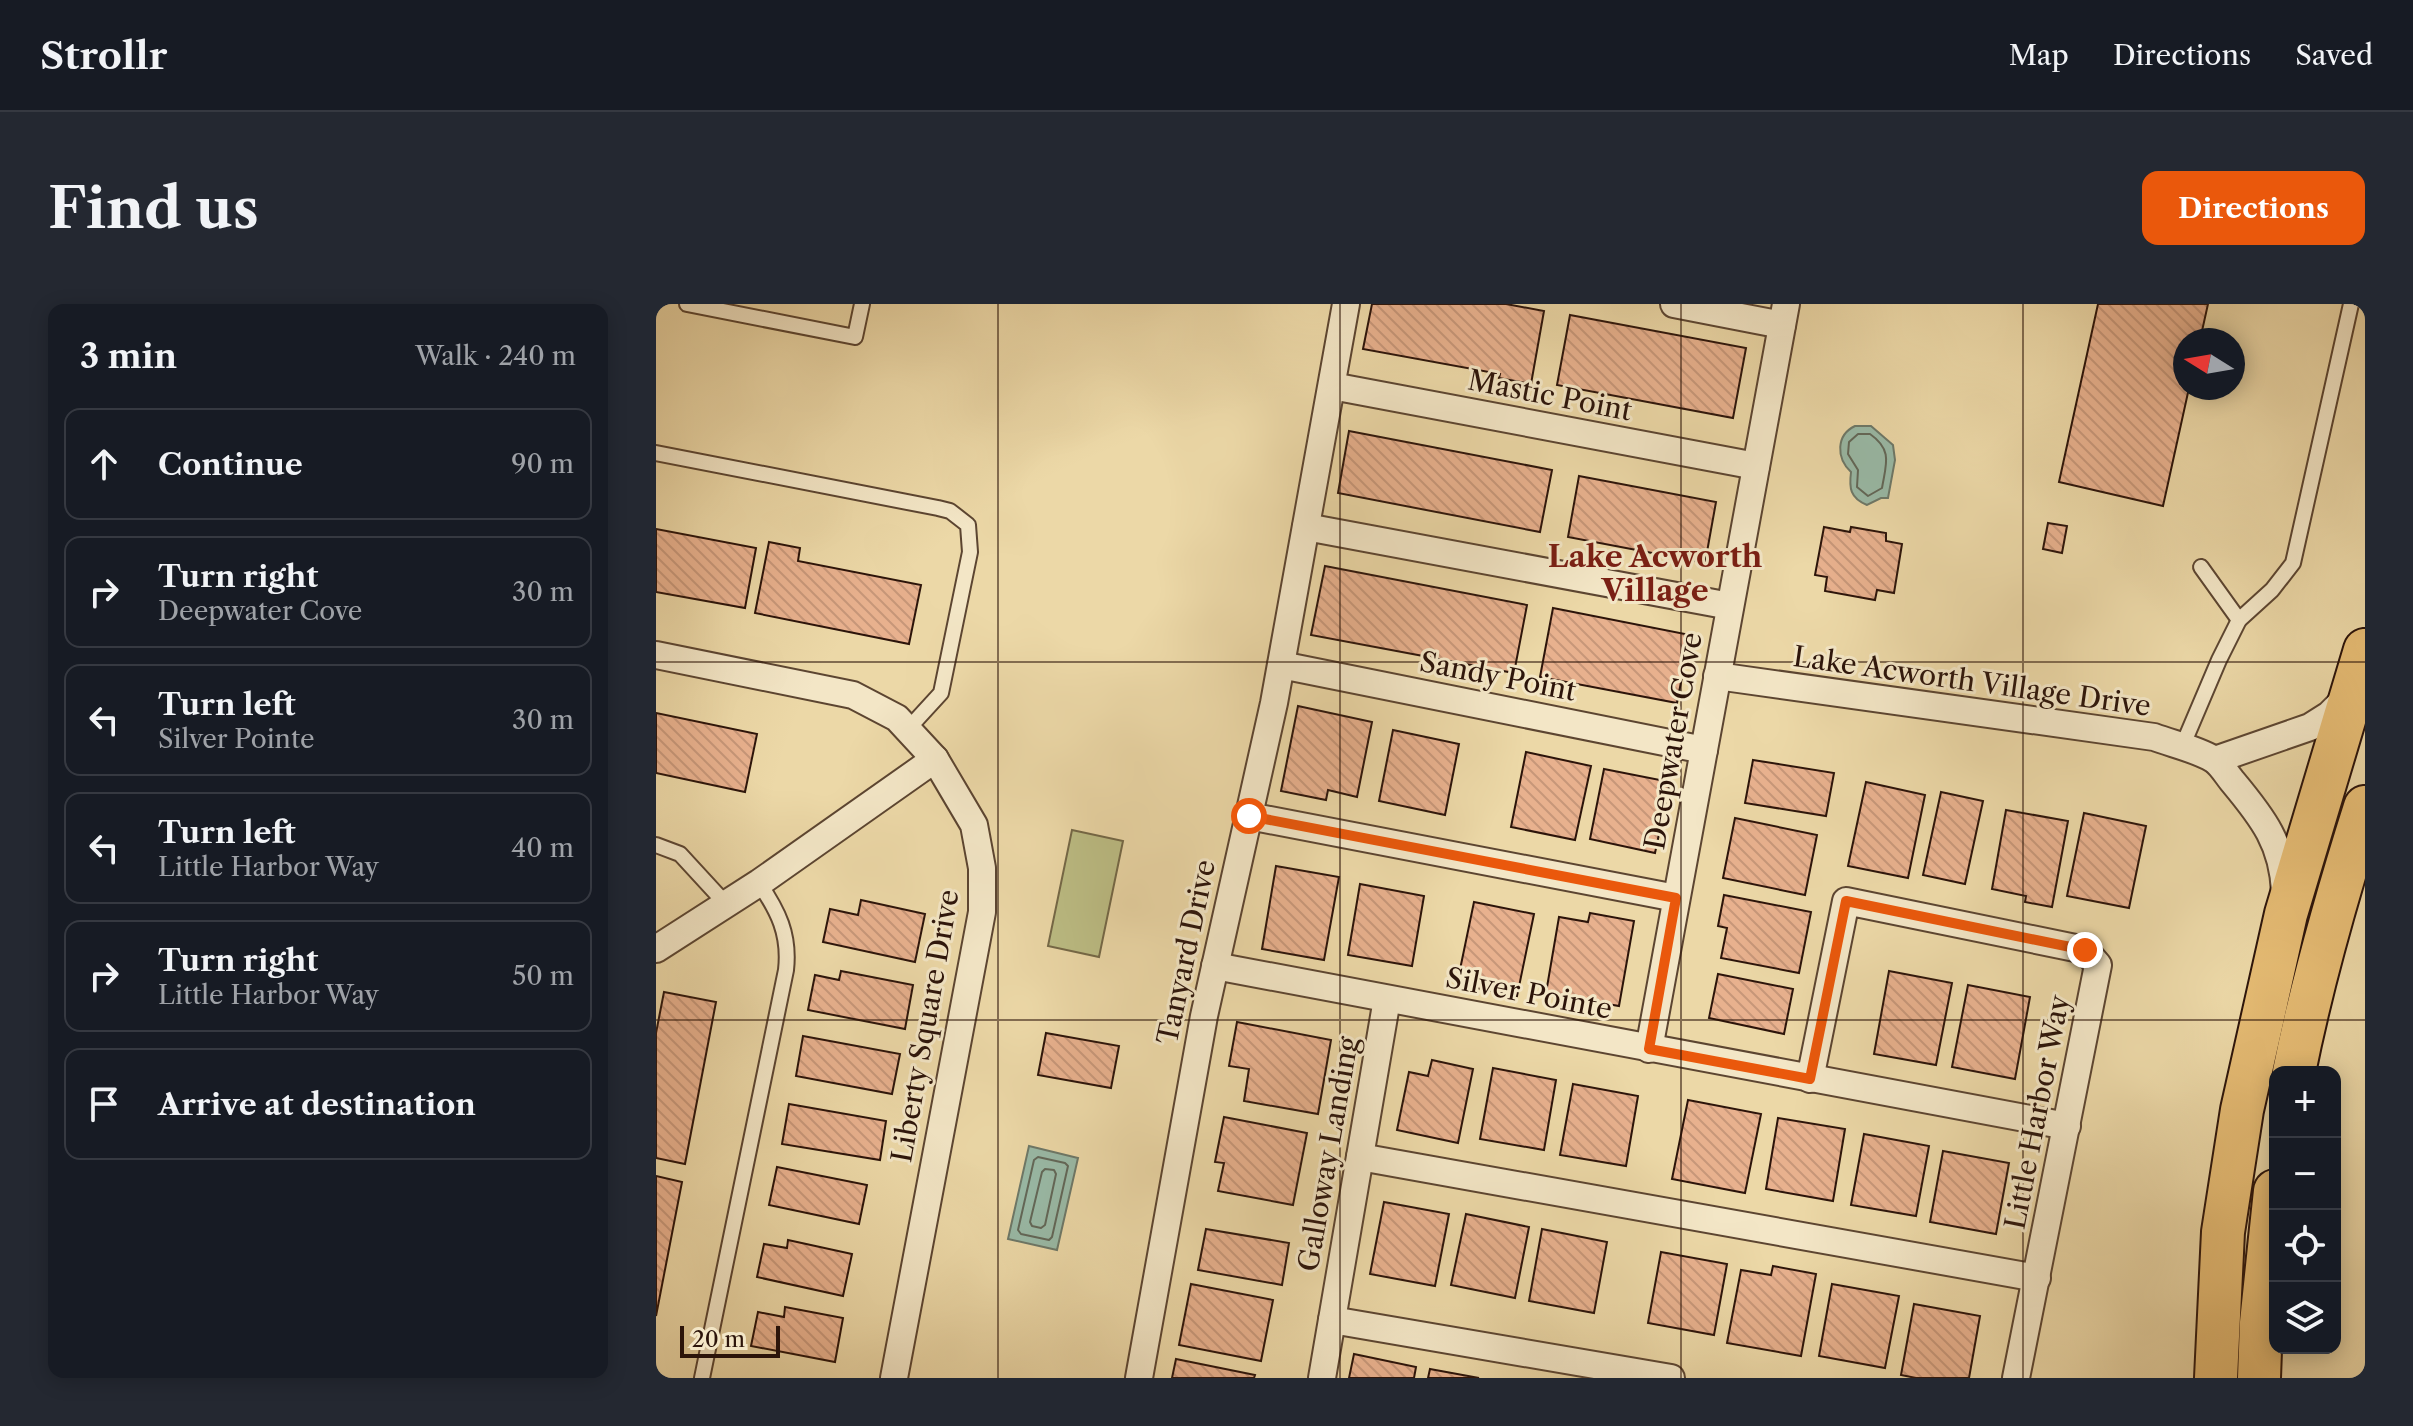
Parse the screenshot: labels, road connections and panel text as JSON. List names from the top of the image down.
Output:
{
  "streets": {
    "street": [
      "Mastic Point",
      "Sandy Point",
      "Lake Acworth Village Drive",
      "Deepwater Cove",
      "Tanyard Drive",
      "Silver Pointe",
      "Liberty Square Drive",
      "Little Harbor Way",
      "Galloway Landing"
    ]
  },
  "crossings": [
    ["Mastic Point", "Deepwater Cove"],
    ["Mastic Point", "Tanyard Drive"],
    ["Sandy Point", "Deepwater Cove"],
    ["Sandy Point", "Tanyard Drive"],
    ["Lake Acworth Village Drive", "Deepwater Cove"],
    ["Deepwater Cove", "Silver Pointe"],
    ["Tanyard Drive", "Silver Pointe"],
    ["Silver Pointe", "Little Harbor Way"],
    ["Silver Pointe", "Galloway Landing"]
  ],
  "districts": ["Lake Acworth Village"],
  "scale_bar": "20 m",
  "north": "left",
  "page": {
    "header": "Strollr",
    "nav": ["Map", "Directions", "Saved"],
    "buttons": "Directions",
    "title": "Find us",
    "heading": ["3 min", "Walk · 240 m"],
    "list": [
      ["Continue", "90 m"],
      ["Turn right", "Deepwater Cove", "30 m"],
      ["Turn left", "Silver Pointe", "30 m"],
      ["Turn left", "Little Harbor Way", "40 m"],
      ["Turn right", "Little Harbor Way", "50 m"],
      "Arrive at destination"
    ],
    "map_buttons": ["+", "−"],
    "scale": "20 m"
  }
}
